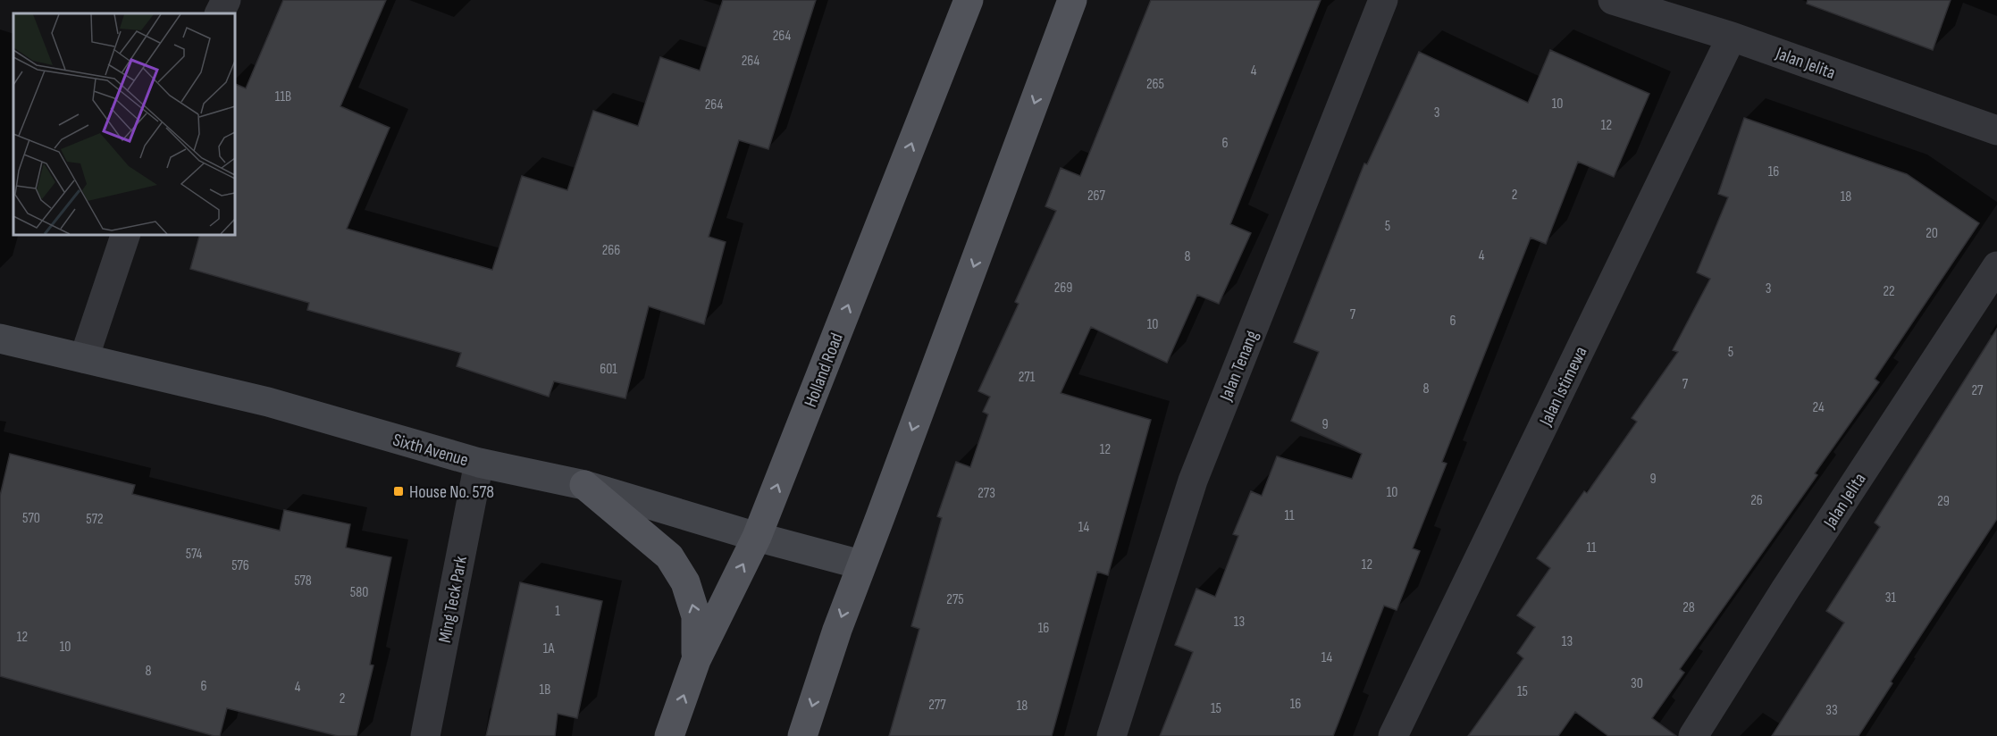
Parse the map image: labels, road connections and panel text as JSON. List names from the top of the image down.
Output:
{
  "streets": {
    "main road": ["Holland Road", "Sixth Avenue"],
    "street": [
      "Jalan Jelita",
      "Jalan Tenang",
      "Jalan Istimewa",
      "Ming Teck Park"
    ]
  },
  "crossings": [
    ["Jalan Jelita", "Jalan Istimewa"],
    ["Holland Road", "Sixth Avenue"],
    ["Sixth Avenue", "Ming Teck Park"]
  ],
  "places": {
    "transit": ["House No. 578"]
  },
  "house_numbers": [
    "264",
    "264",
    "4",
    "265",
    "11B",
    "10",
    "264",
    "3",
    "12",
    "6",
    "16",
    "2",
    "267",
    "18",
    "5",
    "20",
    "266",
    "4",
    "8",
    "269",
    "3",
    "22",
    "7",
    "6",
    "10",
    "5",
    "601",
    "271",
    "7",
    "8",
    "27",
    "24",
    "9",
    "12",
    "9",
    "10",
    "273",
    "26",
    "29",
    "11",
    "570",
    "572",
    "14",
    "11",
    "574",
    "12",
    "576",
    "578",
    "580",
    "31",
    "275",
    "28",
    "1",
    "13",
    "16",
    "12",
    "13",
    "10",
    "1A",
    "14",
    "8",
    "30",
    "6",
    "4",
    "1B",
    "15",
    "2",
    "16",
    "277",
    "18",
    "15",
    "33"
  ]
}
